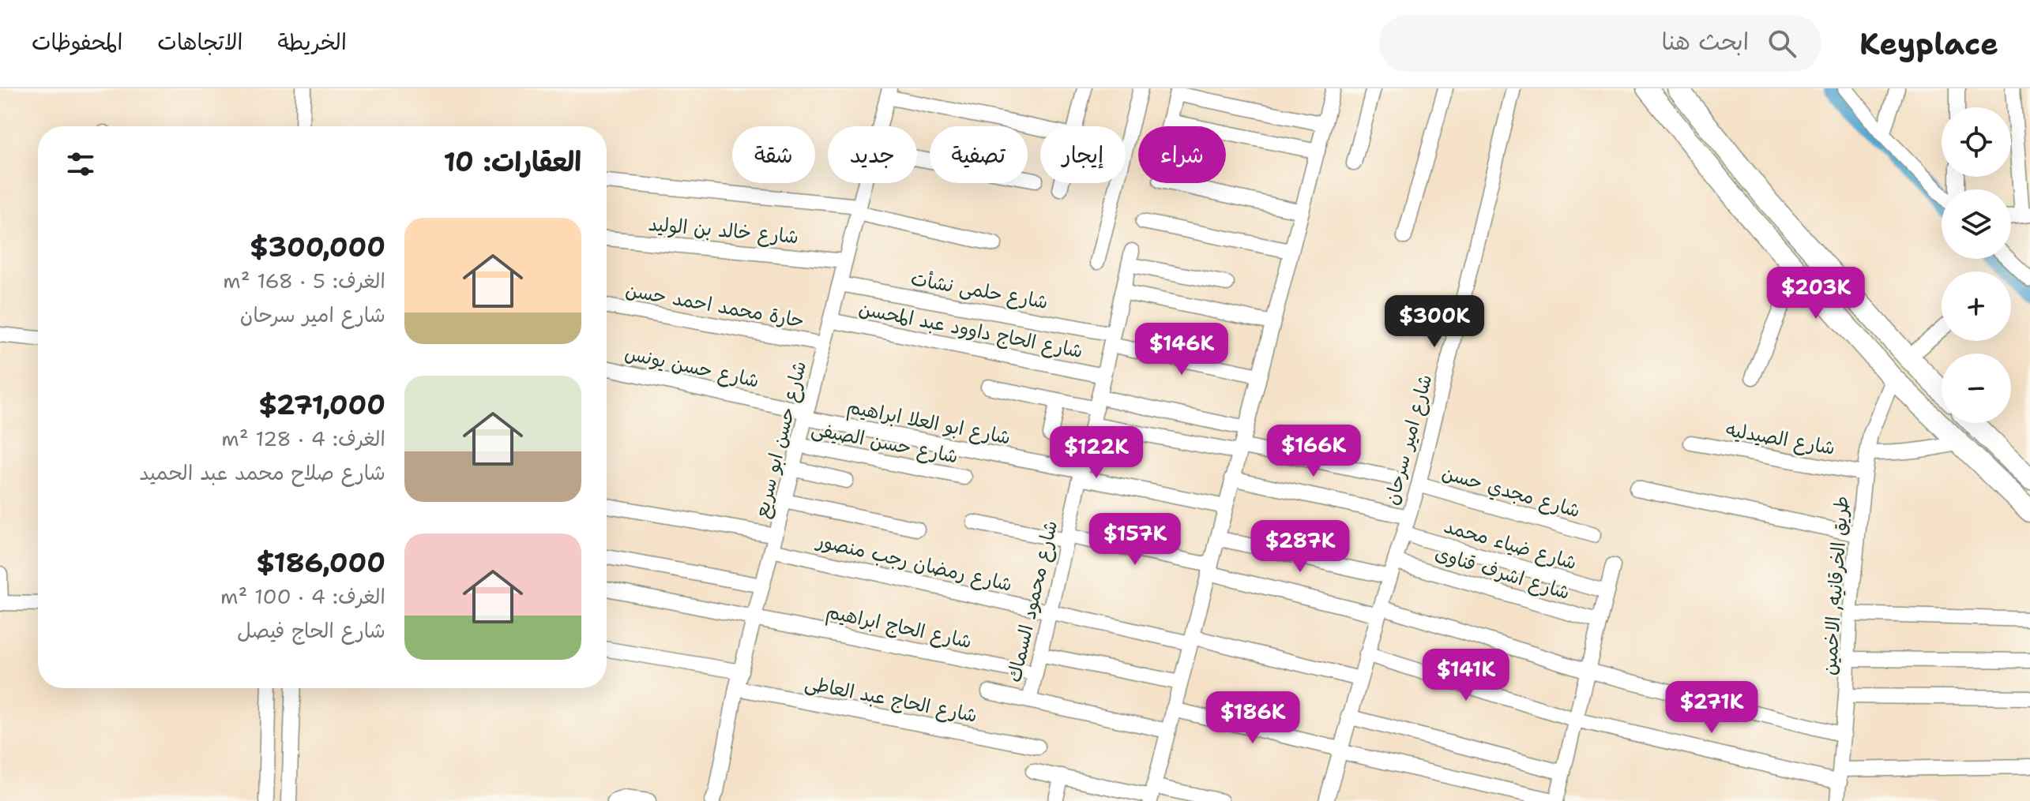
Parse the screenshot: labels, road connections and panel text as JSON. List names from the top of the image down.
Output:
{
  "streets": {
    "street": [
      "شارع خالد بن الوليد",
      "شارع حلمى نشأت",
      "حارة محمد احمد حسن",
      "شارع الحاج داوود عبد المحسن",
      "شارع حسن يونس",
      "شارع ابو العلا ابراهيم",
      "شارع الصيدليه",
      "شارع حسن ابو سريع",
      "شارع امير سرحان",
      "شارع حسن الصيفى",
      "شارع مجدي حسن",
      "شارع ضياء محمد",
      "شارع رمضان رجب منصور",
      "شارع اشرف قناوى",
      "طريق الخرقانيه, الاخمين",
      "شارع محمود السماك",
      "شارع الحاج ابراهيم",
      "شارع الحاج عبد العاطى"
    ]
  },
  "crossings": [
    ["شارع خالد بن الوليد", "شارع حسن ابو سريع"],
    ["شارع حلمى نشأت", "شارع حسن ابو سريع"],
    ["شارع حلمى نشأت", "شارع محمود السماك"],
    ["حارة محمد احمد حسن", "شارع حسن ابو سريع"],
    ["شارع الحاج داوود عبد المحسن", "شارع حسن ابو سريع"],
    ["شارع الحاج داوود عبد المحسن", "شارع محمود السماك"],
    ["شارع حسن يونس", "شارع ابو العلا ابراهيم"],
    ["شارع حسن يونس", "شارع حسن ابو سريع"],
    ["شارع ابو العلا ابراهيم", "شارع حسن ابو سريع"],
    ["شارع ابو العلا ابراهيم", "شارع محمود السماك"],
    ["شارع الصيدليه", "طريق الخرقانيه, الاخمين"],
    ["شارع حسن ابو سريع", "شارع حسن الصيفى"],
    ["شارع حسن ابو سريع", "شارع رمضان رجب منصور"],
    ["شارع حسن ابو سريع", "شارع الحاج ابراهيم"],
    ["شارع حسن ابو سريع", "شارع الحاج عبد العاطى"],
    ["شارع امير سرحان", "شارع مجدي حسن"],
    ["شارع امير سرحان", "شارع ضياء محمد"],
    ["شارع امير سرحان", "شارع رمضان رجب منصور"],
    ["شارع امير سرحان", "شارع اشرف قناوى"],
    ["شارع رمضان رجب منصور", "شارع محمود السماك"],
    ["شارع محمود السماك", "شارع الحاج ابراهيم"]
  ],
  "page": {
    "header": "Keyplace",
    "search": "ابحث هنا",
    "nav": ["الخريطة", "الاتجاهات", "المحفوظات"],
    "map_buttons": ["+", "−"],
    "chip": [
      "شراء",
      "إيجار",
      "تصفية",
      "جديد",
      "شقة"
    ],
    "heading": "العقارات: 10",
    "list": [
      {
        "name": "$300,000",
        "note": "الغرف: 5 · 168 m² · شارع امير سرحان"
      },
      {
        "name": "$271,000",
        "note": "الغرف: 4 · 128 m² · شارع صلاح محمد عبد الحميد"
      },
      {
        "name": "$186,000",
        "note": "الغرف: 4 · 100 m² · شارع الحاج فيصل"
      }
    ],
    "price": [
      "$203K",
      "$300K",
      "$146K",
      "$166K",
      "$122K",
      "$157K",
      "$287K",
      "$141K",
      "$271K",
      "$186K"
    ]
  }
}
